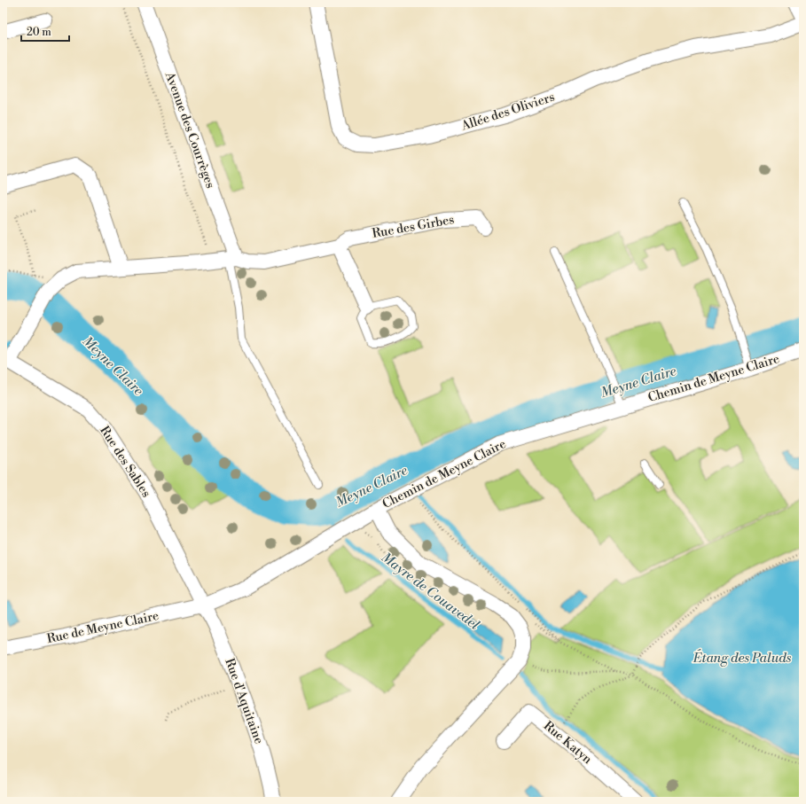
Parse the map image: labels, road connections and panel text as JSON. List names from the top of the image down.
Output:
{
  "streets": {
    "street": [
      "Allée des Oliviers",
      "Avenue des Courrèges",
      "Rue des Girbes",
      "Chemin de Meyne Claire",
      "Rue des Sables",
      "Rue de Meyne Claire",
      "Rue d'Aquitaine",
      "Rue Katyn"
    ]
  },
  "crossings": [
    ["Avenue des Courrèges", "Rue des Girbes"],
    ["Chemin de Meyne Claire", "Rue des Sables"],
    ["Chemin de Meyne Claire", "Rue de Meyne Claire"],
    ["Chemin de Meyne Claire", "Rue d'Aquitaine"],
    ["Rue des Sables", "Rue de Meyne Claire"],
    ["Rue des Sables", "Rue d'Aquitaine"],
    ["Rue de Meyne Claire", "Rue d'Aquitaine"]
  ],
  "water": ["Meyne Claire", "Mayre de Couavedel", "Étang des Paluds"],
  "scale_bar": "20 m"
}
